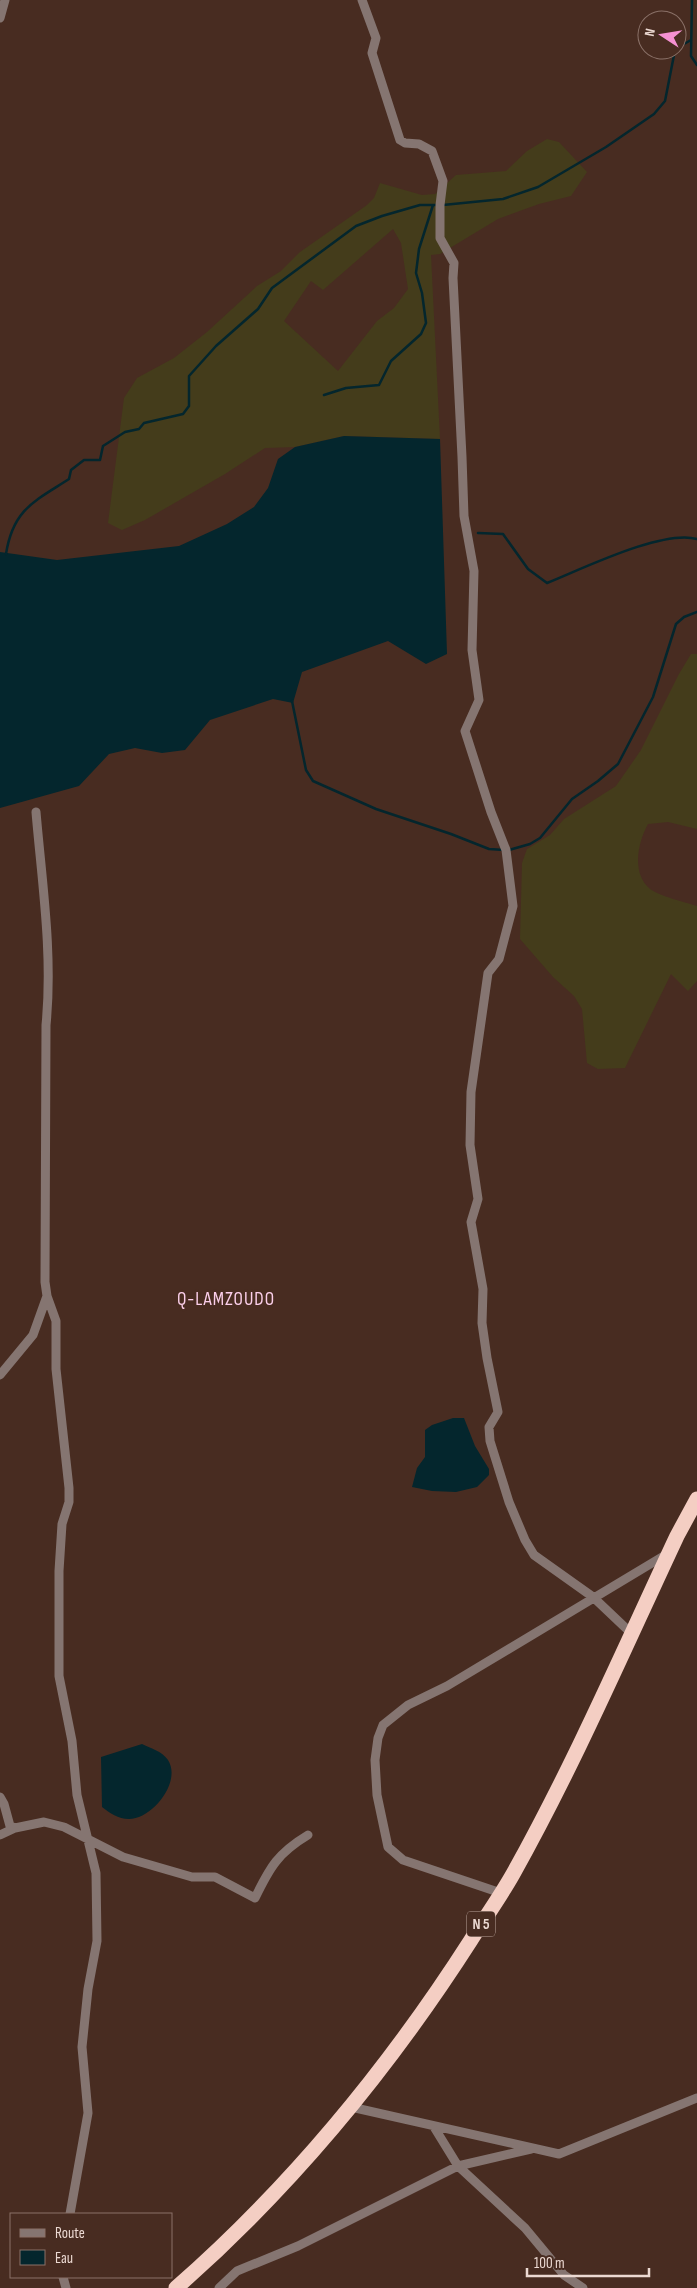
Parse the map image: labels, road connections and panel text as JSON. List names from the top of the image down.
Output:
{
  "streets": {
    "highway": ["N 5"]
  },
  "districts": ["Q-LAMZOUDO"],
  "legend": ["Route", "Eau"],
  "scale_bar": "100 m",
  "north": "left"
}
